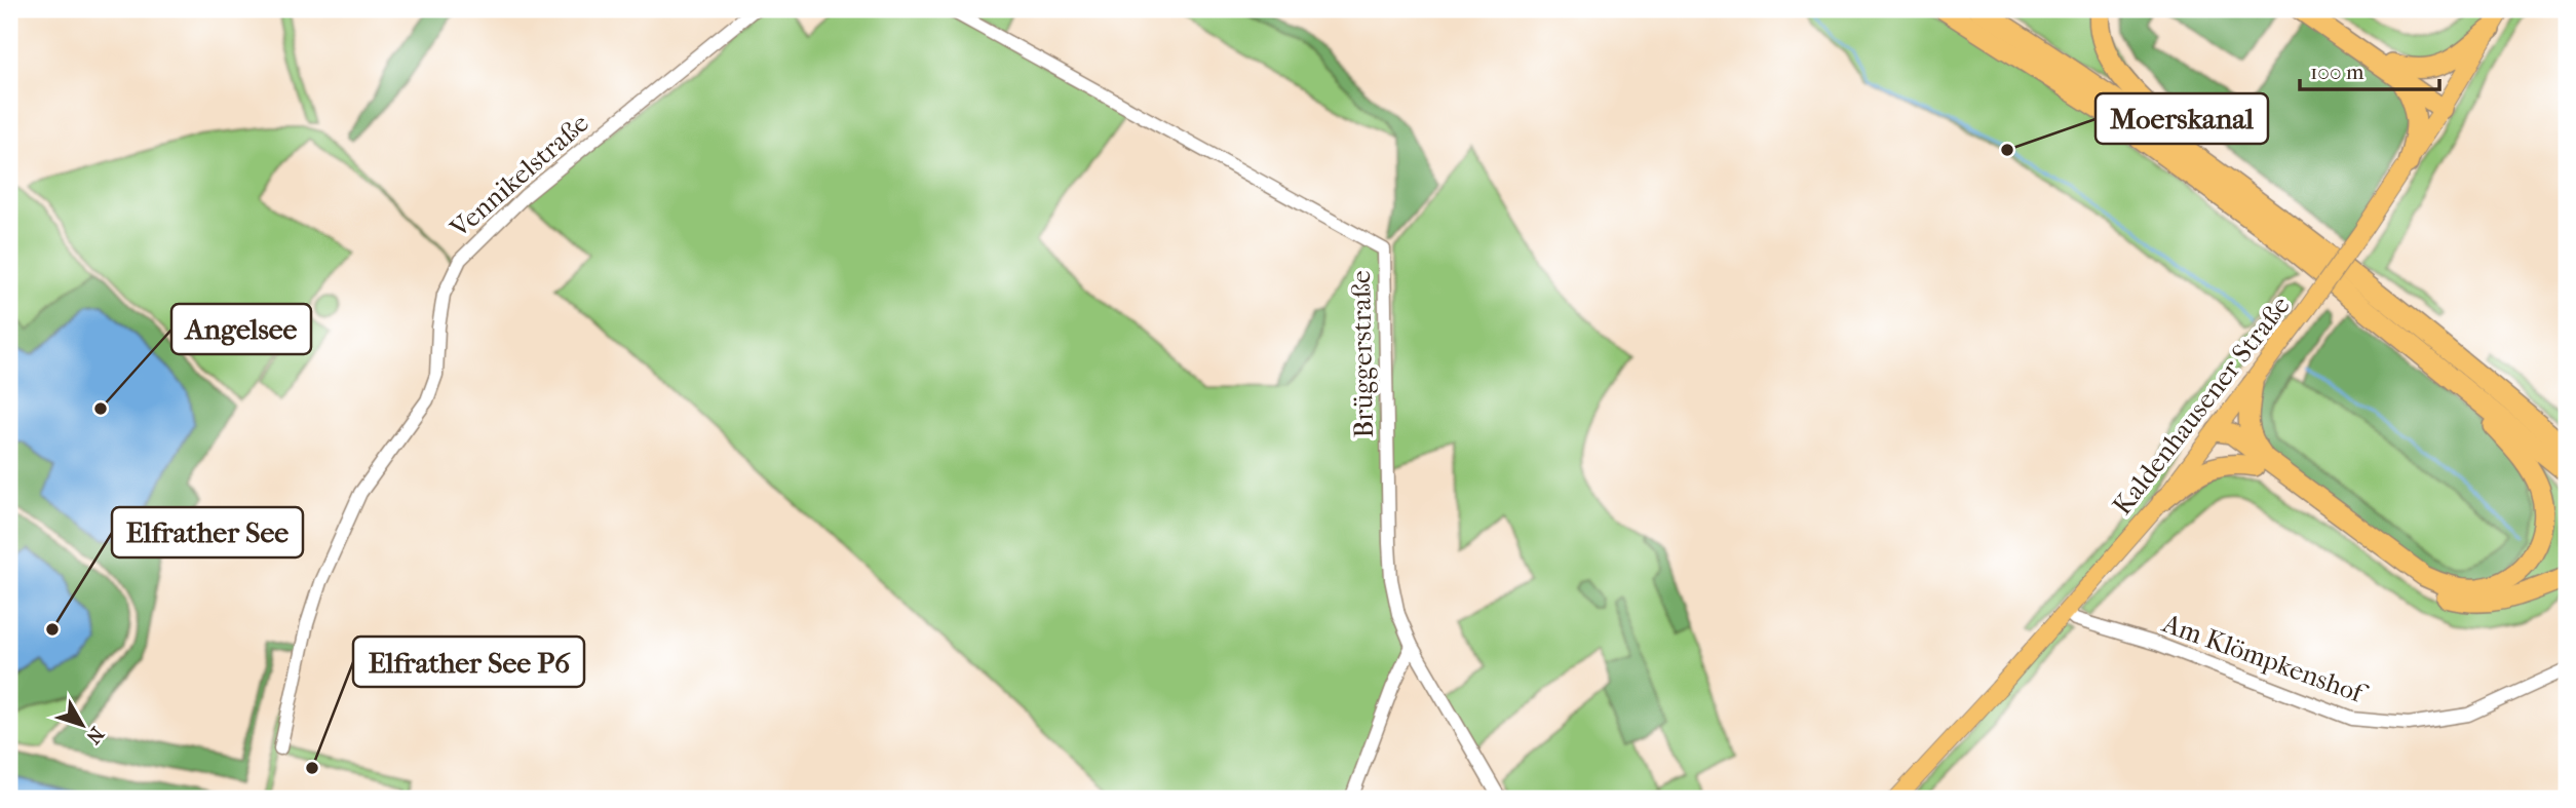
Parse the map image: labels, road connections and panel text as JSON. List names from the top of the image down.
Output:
{
  "streets": {
    "main road": ["Kaldenhausener Straße"],
    "street": ["Vennikelstraße", "Brüggerstraße", "Am Klömpkenshof"]
  },
  "crossings": [
    ["Kaldenhausener Straße", "Am Klömpkenshof"]
  ],
  "places": [
    "Moerskanal",
    "Angelsee",
    "Elfrather See",
    "Elfrather See P6"
  ],
  "scale_bar": "100 m",
  "north": "bottom right"
}
